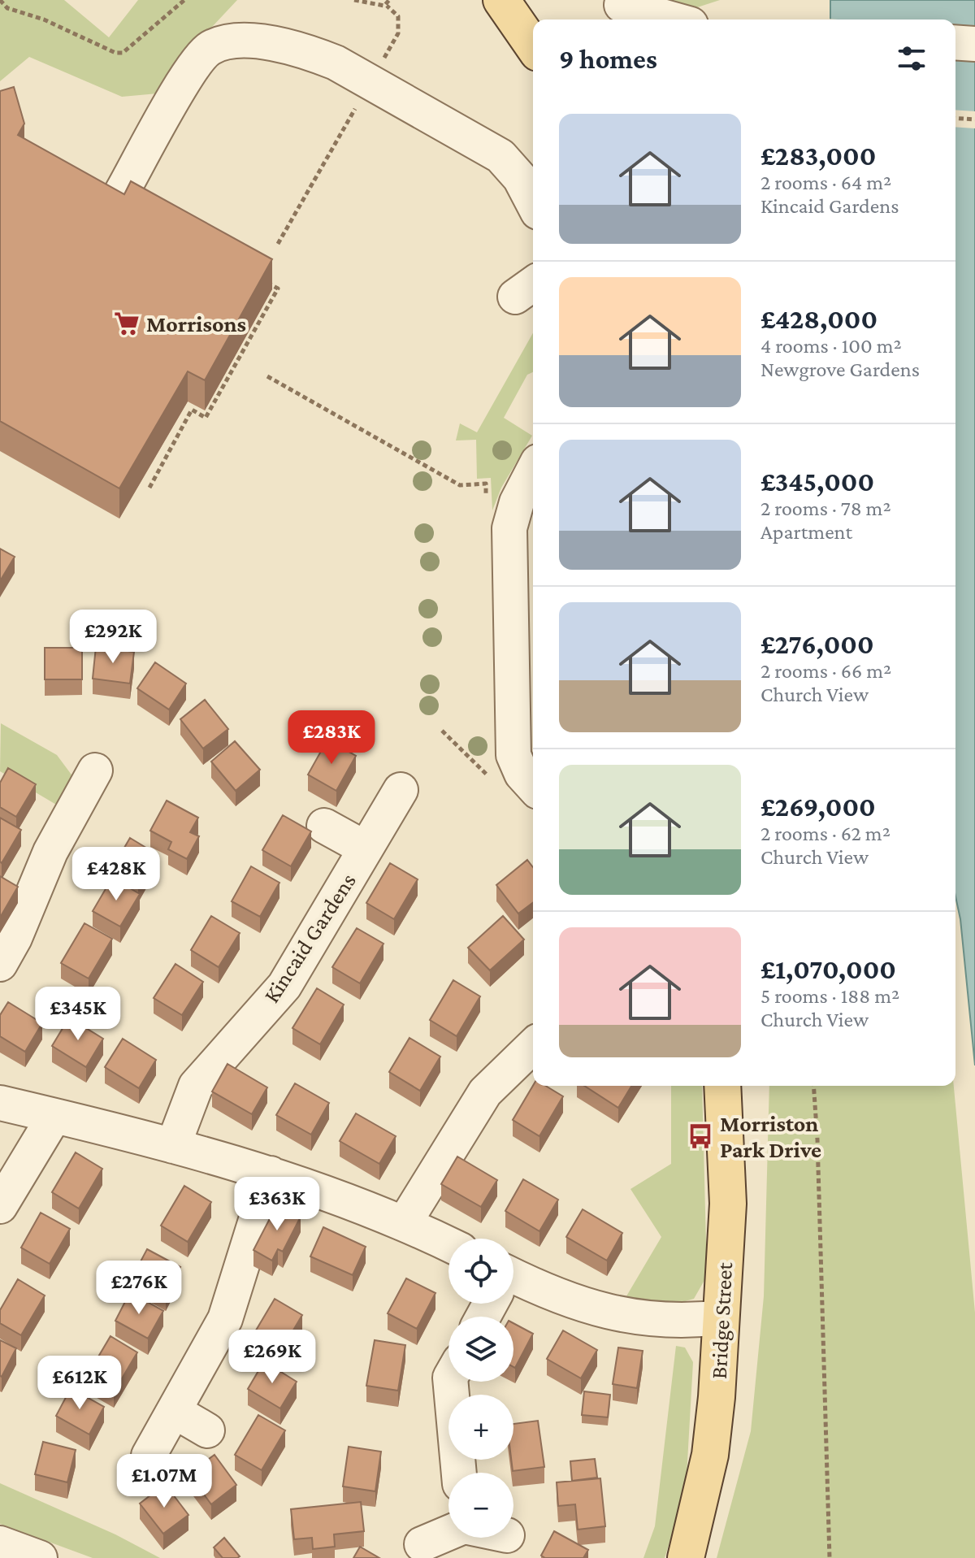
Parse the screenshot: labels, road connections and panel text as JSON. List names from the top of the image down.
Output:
{
  "streets": {
    "main road": ["Bridge Street"],
    "street": ["Kincaid Gardens"]
  },
  "places": {
    "supermarket": ["Morrisons"],
    "bus stop": ["Morriston Park Drive"]
  },
  "page": {
    "heading": "9 homes",
    "list": [
      {
        "name": "£283,000",
        "note": "2 rooms · 64 m² · Kincaid Gardens"
      },
      {
        "name": "£428,000",
        "note": "4 rooms · 100 m² · Newgrove Gardens"
      },
      {
        "name": "£345,000",
        "note": "2 rooms · 78 m² · Apartment"
      },
      {
        "name": "£276,000",
        "note": "2 rooms · 66 m² · Church View"
      },
      {
        "name": "£269,000",
        "note": "2 rooms · 62 m² · Church View"
      },
      {
        "name": "£1,070,000",
        "note": "5 rooms · 188 m² · Church View"
      }
    ],
    "price": [
      "£292K",
      "£283K",
      "£428K",
      "£345K",
      "£363K",
      "£276K",
      "£269K",
      "£612K",
      "£1.07M"
    ],
    "map_buttons": ["+", "−"]
  }
}
